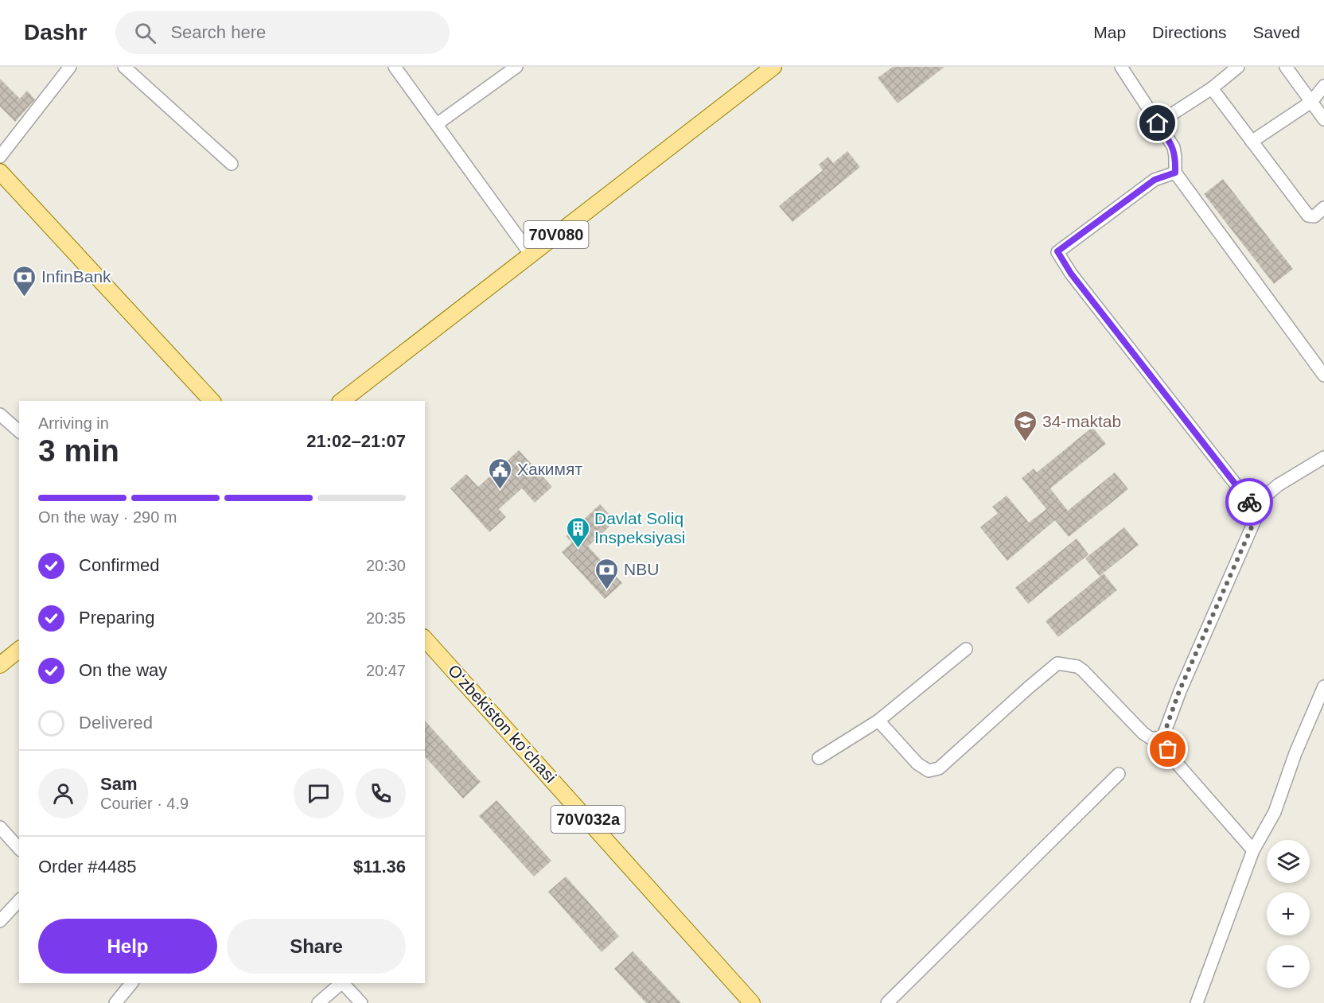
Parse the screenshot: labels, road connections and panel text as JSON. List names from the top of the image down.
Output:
{
  "streets": {
    "main road": ["70V080", "O‘zbekiston ko‘chasi", "70V032a"]
  },
  "places": {
    "bank": ["InfinBank", "NBU"],
    "school or university": ["34-maktab"],
    "public building": ["Хакимят"],
    "building": ["Davlat Soliq Inspeksiyasi"]
  },
  "page": {
    "header": "Dashr",
    "search": "Search here",
    "nav": ["Map", "Directions", "Saved"],
    "heading": ["3 min", "Arriving in", "21:02–21:07"],
    "panel": [
      "Sam",
      "Courier · 4.9",
      "Order #4485",
      "$11.36"
    ],
    "bar": "On the way · 290 m",
    "list": [
      ["Confirmed", "20:30"],
      ["Preparing", "20:35"],
      ["On the way", "20:47"],
      "Delivered"
    ],
    "map_buttons": ["+", "−"],
    "buttons": ["Help", "Share"]
  }
}
